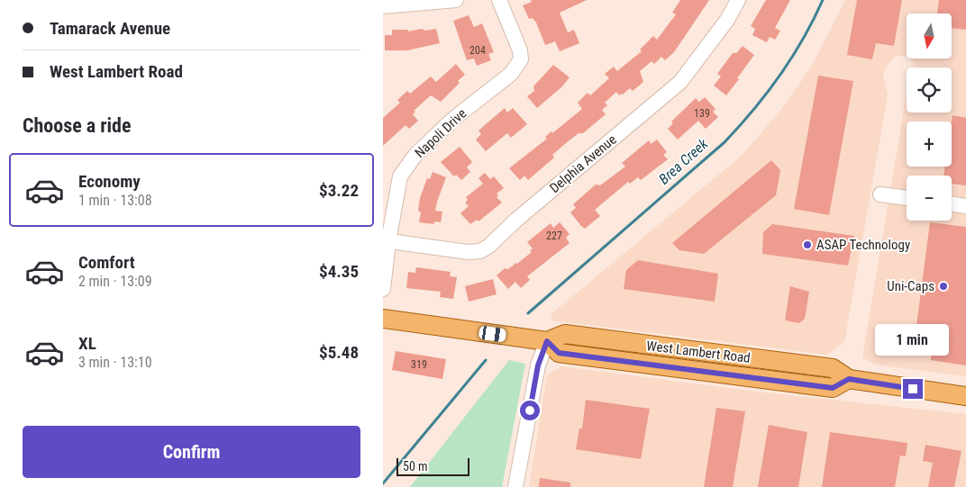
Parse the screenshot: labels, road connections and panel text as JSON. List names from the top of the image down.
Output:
{
  "streets": {
    "main road": ["West Lambert Road"],
    "street": ["Napoli Drive", "Delphia Avenue"]
  },
  "crossings": [
    ["Napoli Drive", "Delphia Avenue"]
  ],
  "water": ["Brea Creek"],
  "places": ["ASAP Technology", "Uni-Caps"],
  "house_numbers": [
    "204",
    "139",
    "227",
    "319"
  ],
  "scale_bar": "50 m",
  "north": "bottom",
  "page": {
    "banner": ["Tamarack Avenue", "West Lambert Road"],
    "map_buttons": ["+", "−"],
    "heading": "Choose a ride",
    "list": [
      {
        "name": "Economy",
        "note": "1 min · 13:08",
        "value": "$3.22"
      },
      {
        "name": "Comfort",
        "note": "2 min · 13:09",
        "value": "$4.35"
      },
      {
        "name": "XL",
        "note": "3 min · 13:10",
        "value": "$5.48"
      }
    ],
    "bubble": "1 min",
    "buttons": "Confirm",
    "scale": "50 m"
  }
}
